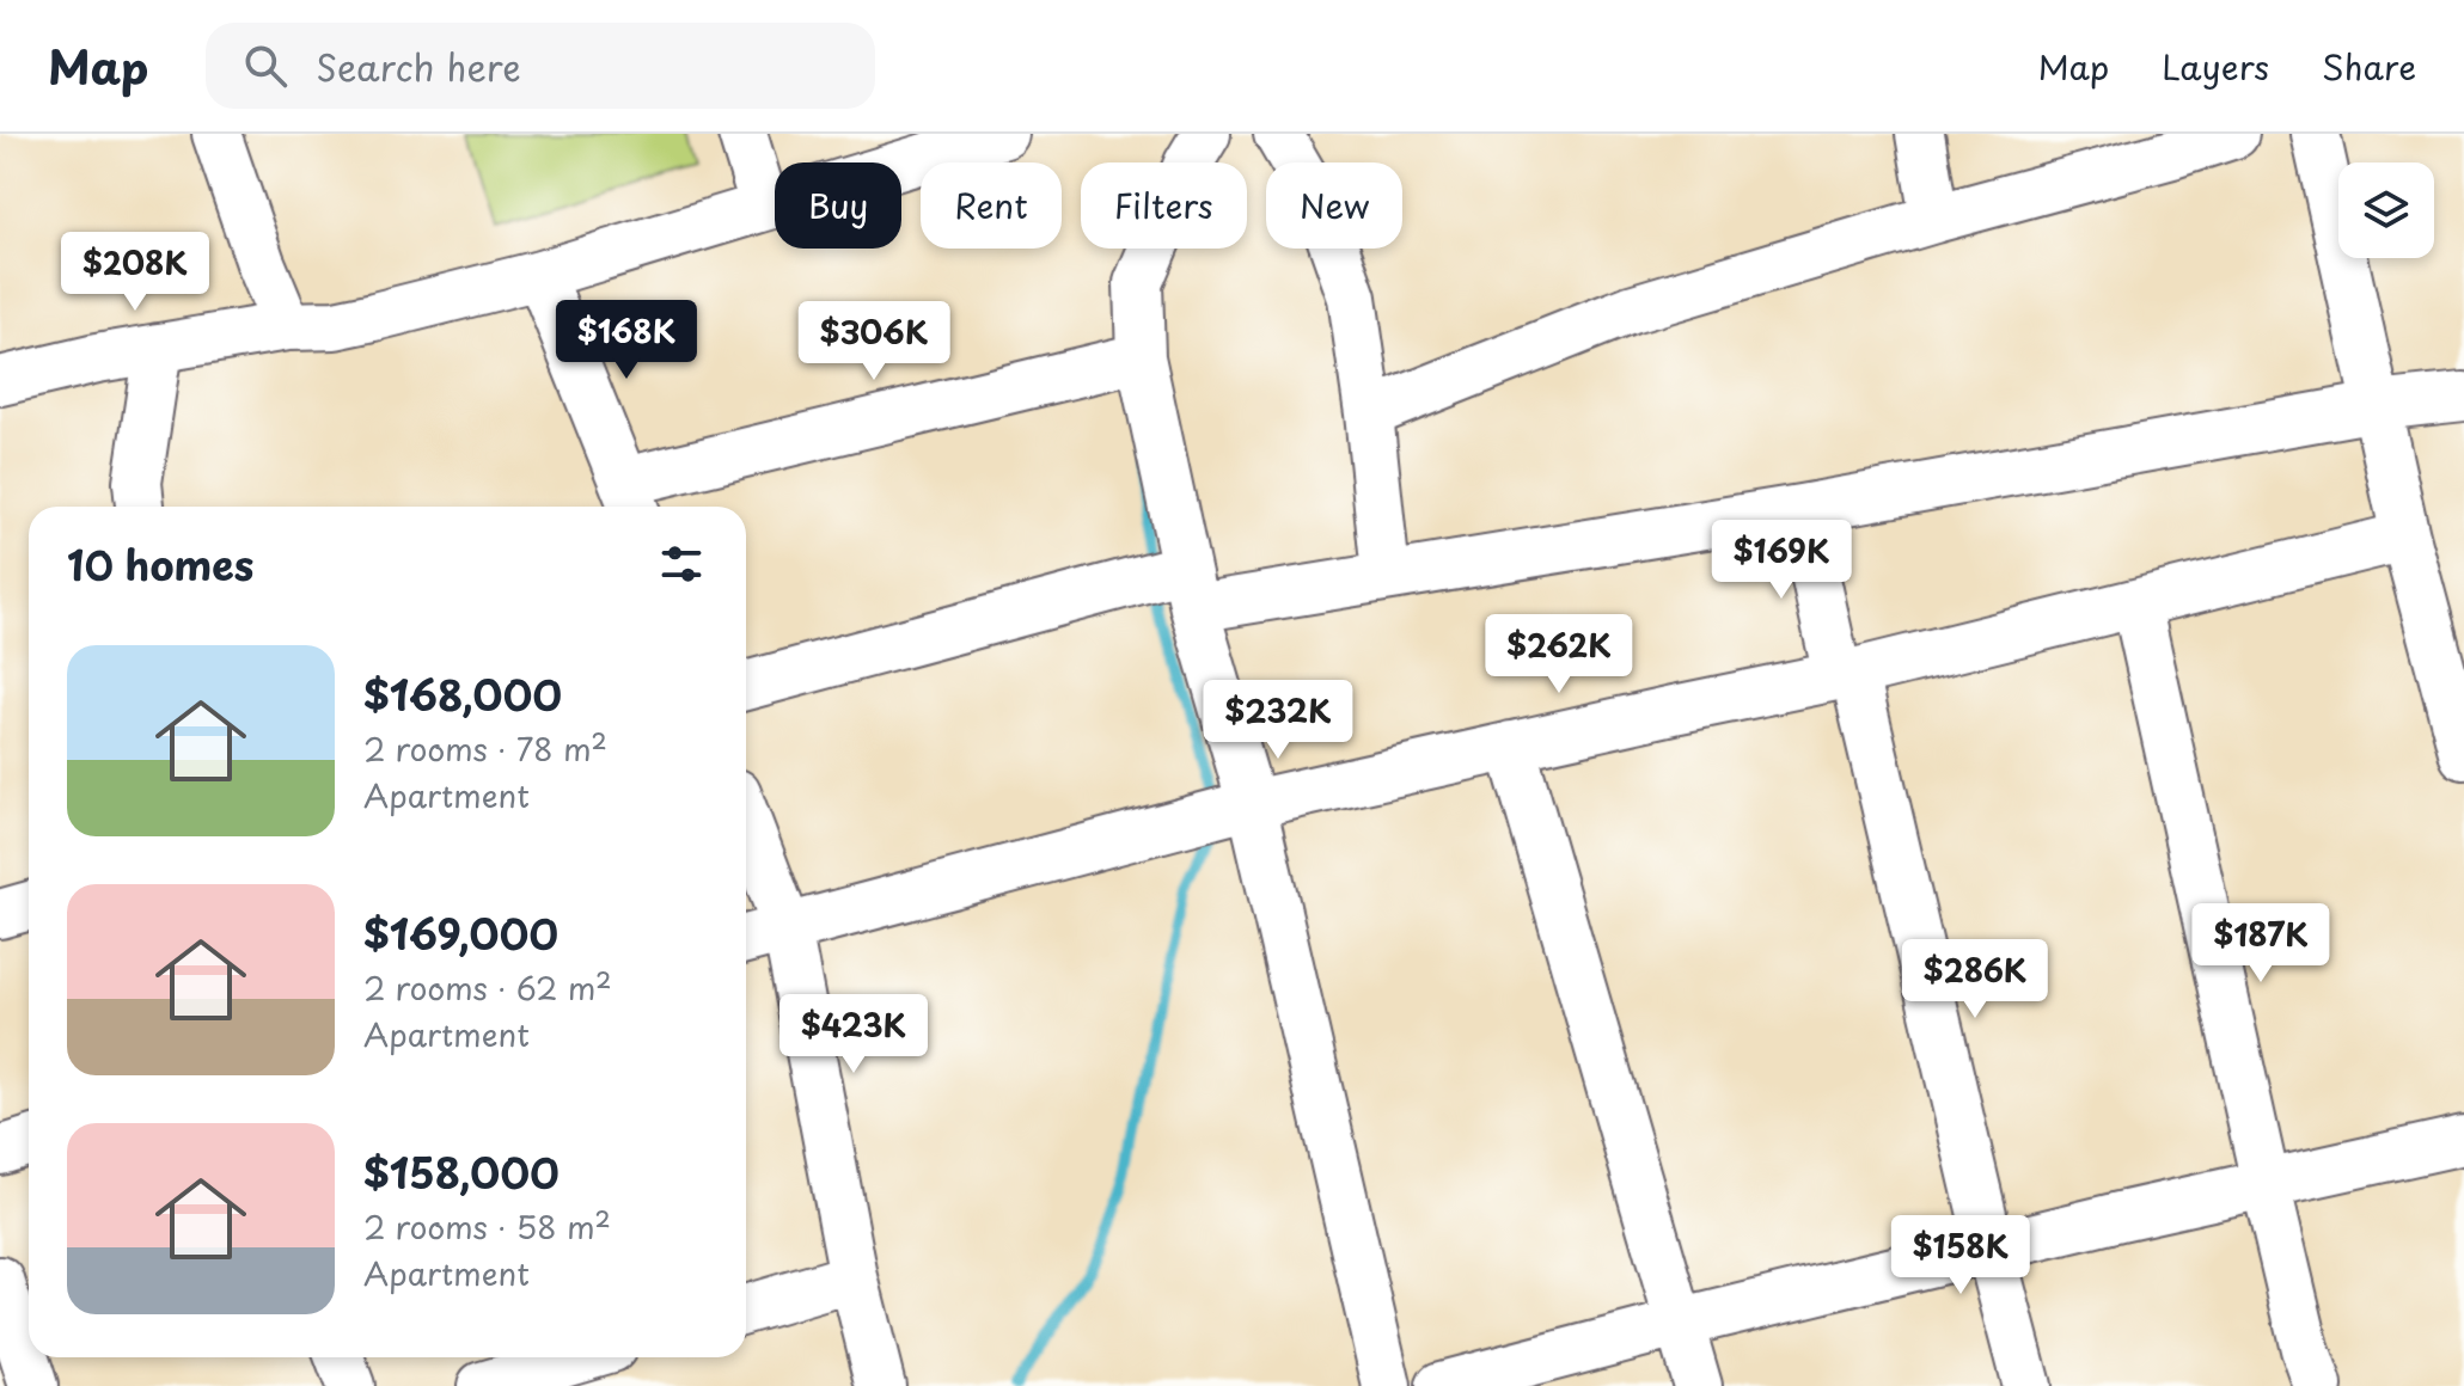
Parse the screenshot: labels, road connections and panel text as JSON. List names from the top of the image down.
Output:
{
  "page": {
    "header": "Map",
    "search": "Search here",
    "nav": ["Map", "Layers", "Share"],
    "chip": [
      "Buy",
      "Rent",
      "Filters",
      "New"
    ],
    "price": [
      "$208K",
      "$168K",
      "$306K",
      "$169K",
      "$262K",
      "$232K",
      "$187K",
      "$286K",
      "$423K",
      "$158K"
    ],
    "heading": "10 homes",
    "list": [
      {
        "name": "$168,000",
        "note": "2 rooms · 78 m² · Apartment"
      },
      {
        "name": "$169,000",
        "note": "2 rooms · 62 m² · Apartment"
      },
      {
        "name": "$158,000",
        "note": "2 rooms · 58 m² · Apartment"
      }
    ]
  }
}
